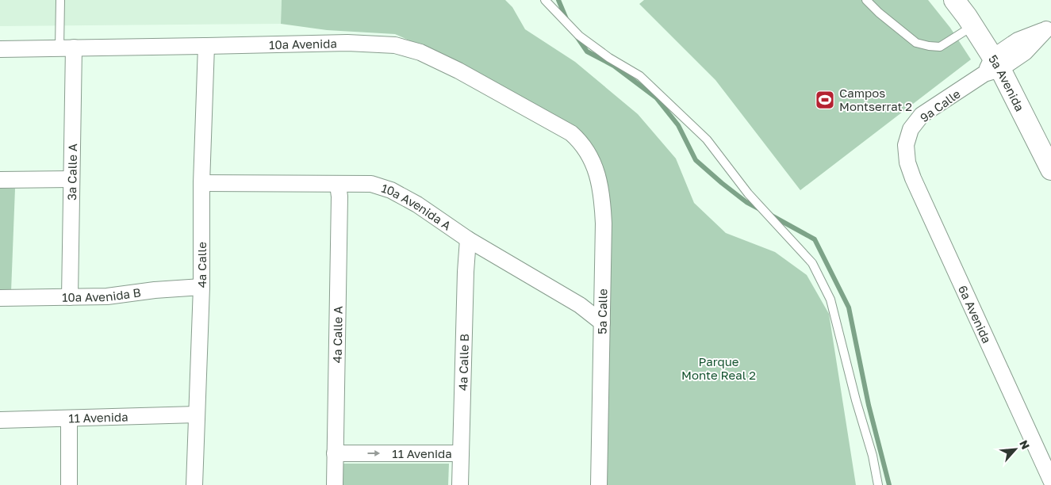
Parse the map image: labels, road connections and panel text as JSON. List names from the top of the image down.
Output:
{
  "streets": {
    "street": [
      "10a Avenida",
      "5a Avenida",
      "9a Calle",
      "3a Calle A",
      "10a Avenida A",
      "4a Calle",
      "10a Avenida B",
      "5a Calle",
      "6a Avenida",
      "4a Calle A",
      "4a Calle B",
      "11 Avenida"
    ]
  },
  "crossings": [
    ["10a Avenida", "3a Calle A"],
    ["10a Avenida", "4a Calle"],
    ["10a Avenida", "5a Calle"],
    ["5a Avenida", "9a Calle"],
    ["9a Calle", "6a Avenida"],
    ["3a Calle A", "10a Avenida B"],
    ["10a Avenida A", "4a Calle"],
    ["10a Avenida A", "5a Calle"],
    ["10a Avenida A", "4a Calle A"],
    ["10a Avenida A", "4a Calle B"],
    ["4a Calle", "10a Avenida B"],
    ["4a Calle", "11 Avenida"],
    ["4a Calle A", "11 Avenida"],
    ["4a Calle B", "11 Avenida"]
  ],
  "one_way": ["11 Avenida"],
  "parks": ["Parque Monte Real 2"],
  "places": {
    "sports": ["Campos Montserrat 2"]
  },
  "north": "top right"
}
